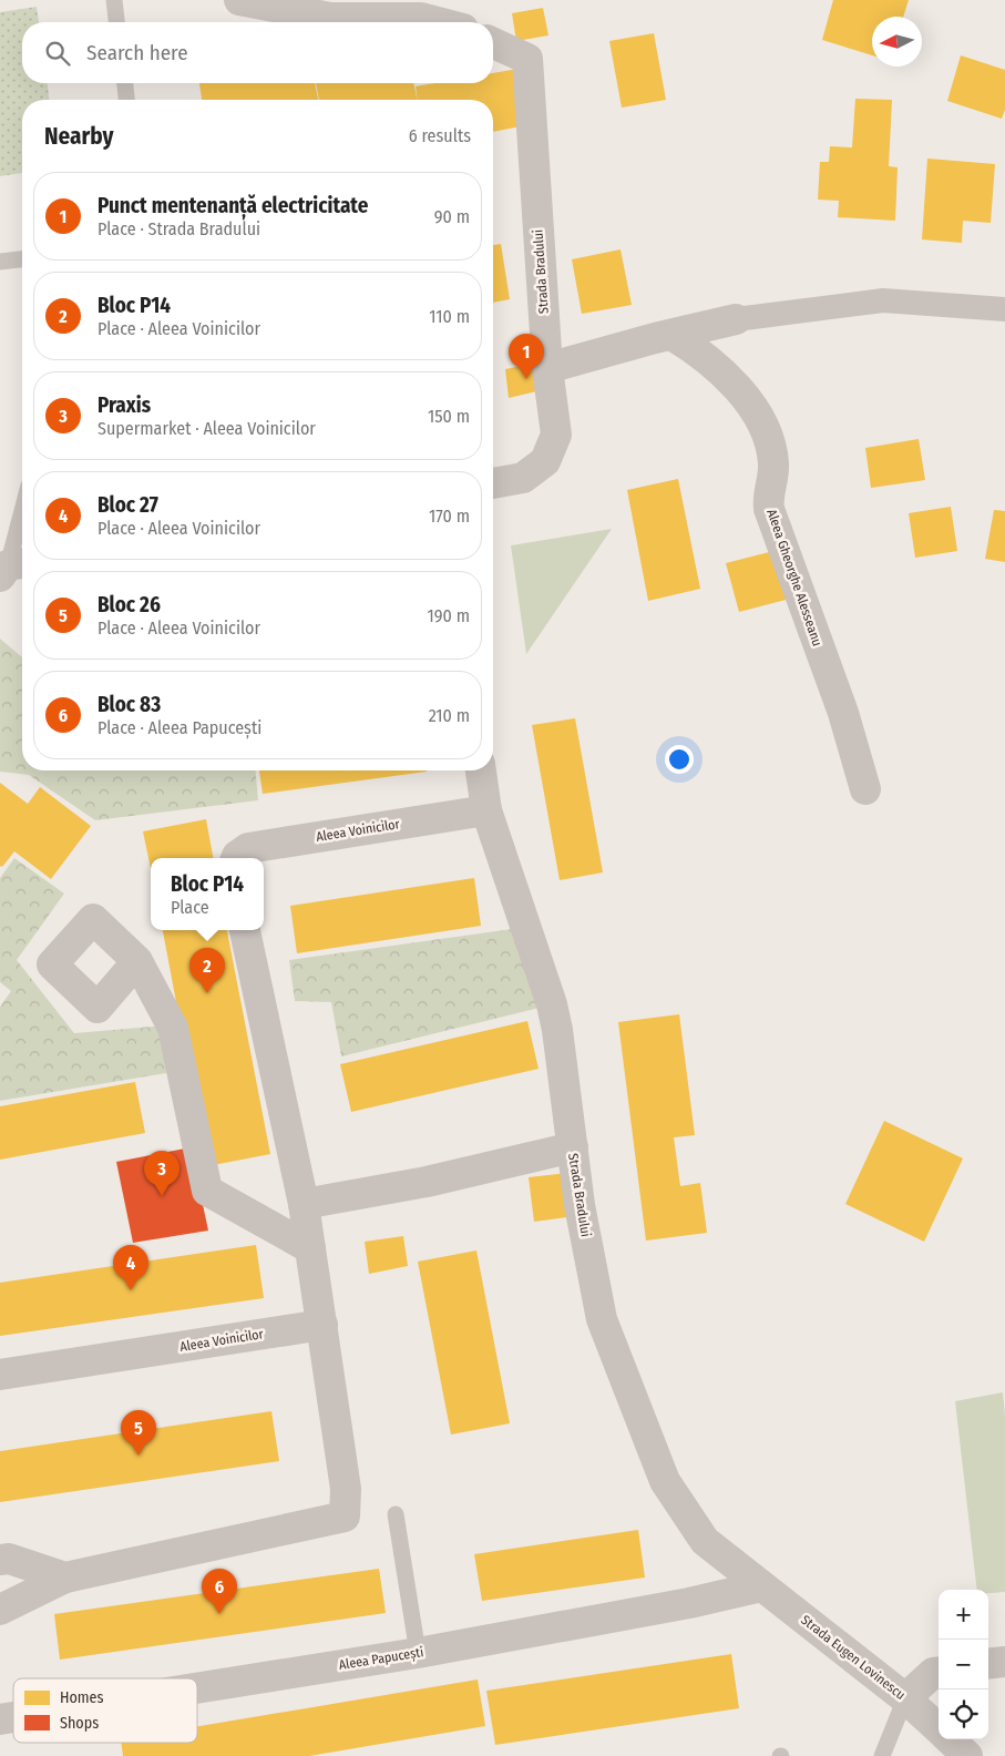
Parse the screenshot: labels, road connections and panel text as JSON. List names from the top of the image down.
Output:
{
  "streets": {
    "street": [
      "Strada Bradului",
      "Aleea Gheorghe Alesseanu",
      "Aleea Voinicilor",
      "Strada Eugen Lovinescu",
      "Aleea Papucești"
    ]
  },
  "crossings": [
    ["Strada Bradului", "Aleea Voinicilor"],
    ["Strada Bradului", "Strada Eugen Lovinescu"],
    ["Strada Bradului", "Aleea Papucești"],
    ["Strada Eugen Lovinescu", "Aleea Papucești"]
  ],
  "legend": ["Homes", "Shops"],
  "north": "left",
  "page": {
    "search": "Search here",
    "heading": ["Nearby", "6 results"],
    "list": [
      {
        "mark": "1",
        "name": "Punct mentenanță electricitate",
        "note": "Place · Strada Bradului",
        "value": "90 m"
      },
      {
        "mark": "2",
        "name": "Bloc P14",
        "note": "Place · Aleea Voinicilor",
        "value": "110 m"
      },
      {
        "mark": "3",
        "name": "Praxis",
        "note": "Supermarket · Aleea Voinicilor",
        "value": "150 m"
      },
      {
        "mark": "4",
        "name": "Bloc 27",
        "note": "Place · Aleea Voinicilor",
        "value": "170 m"
      },
      {
        "mark": "5",
        "name": "Bloc 26",
        "note": "Place · Aleea Voinicilor",
        "value": "190 m"
      },
      {
        "mark": "6",
        "name": "Bloc 83",
        "note": "Place · Aleea Papucești",
        "value": "210 m"
      }
    ],
    "pins": [
      "1",
      "2",
      "3",
      "4",
      "5",
      "6"
    ],
    "popup": ["Bloc P14", "Place"],
    "map_buttons": ["+", "−"]
  }
}
